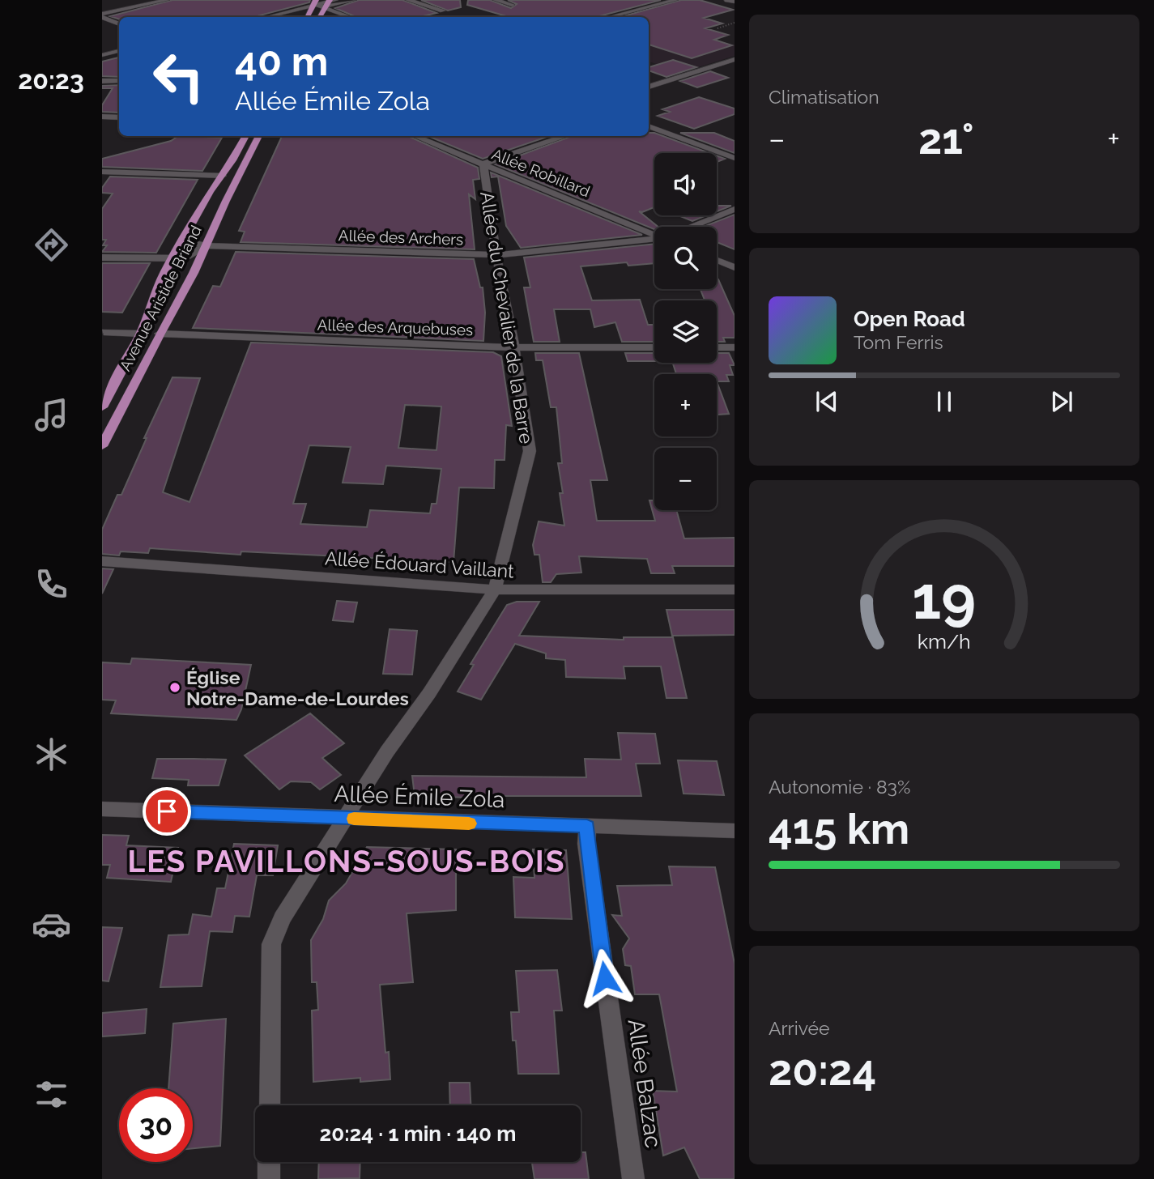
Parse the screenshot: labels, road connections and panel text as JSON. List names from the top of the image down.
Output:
{
  "streets": {
    "main road": ["Avenue Aristide Briand"],
    "street": [
      "Allée Robillard",
      "Allée des Archers",
      "Allée du Chevalier de la Barre",
      "Allée des Arquebuses",
      "Allée Édouard Vaillant",
      "Allée Émile Zola",
      "Allée Balzac"
    ]
  },
  "crossings": [
    ["Allée Robillard", "Allée du Chevalier de la Barre"],
    ["Allée des Archers", "Avenue Aristide Briand"],
    ["Allée des Archers", "Allée du Chevalier de la Barre"],
    ["Avenue Aristide Briand", "Allée des Arquebuses"],
    ["Allée du Chevalier de la Barre", "Allée des Arquebuses"],
    ["Allée du Chevalier de la Barre", "Allée Édouard Vaillant"],
    ["Allée du Chevalier de la Barre", "Allée Émile Zola"],
    ["Allée Émile Zola", "Allée Balzac"]
  ],
  "districts": ["LES PAVILLONS-SOUS-BOIS"],
  "places": ["Église Notre-Dame-de-Lourdes"],
  "page": {
    "tabs": "20:23",
    "tile": [
      "Climatisation",
      ["Autonomie · 83%", "415 km"],
      ["Arrivée", "20:24"]
    ],
    "turn": ["40 m", "Allée Émile Zola"],
    "heat": ["−", "21°", "+"],
    "map_buttons": ["+", "−"],
    "song": ["Open Road", "Tom Ferris"],
    "limit": "30",
    "trip": "20:24 · 1 min · 140 m",
    "gauge": ["19", "km/h"]
  }
}
